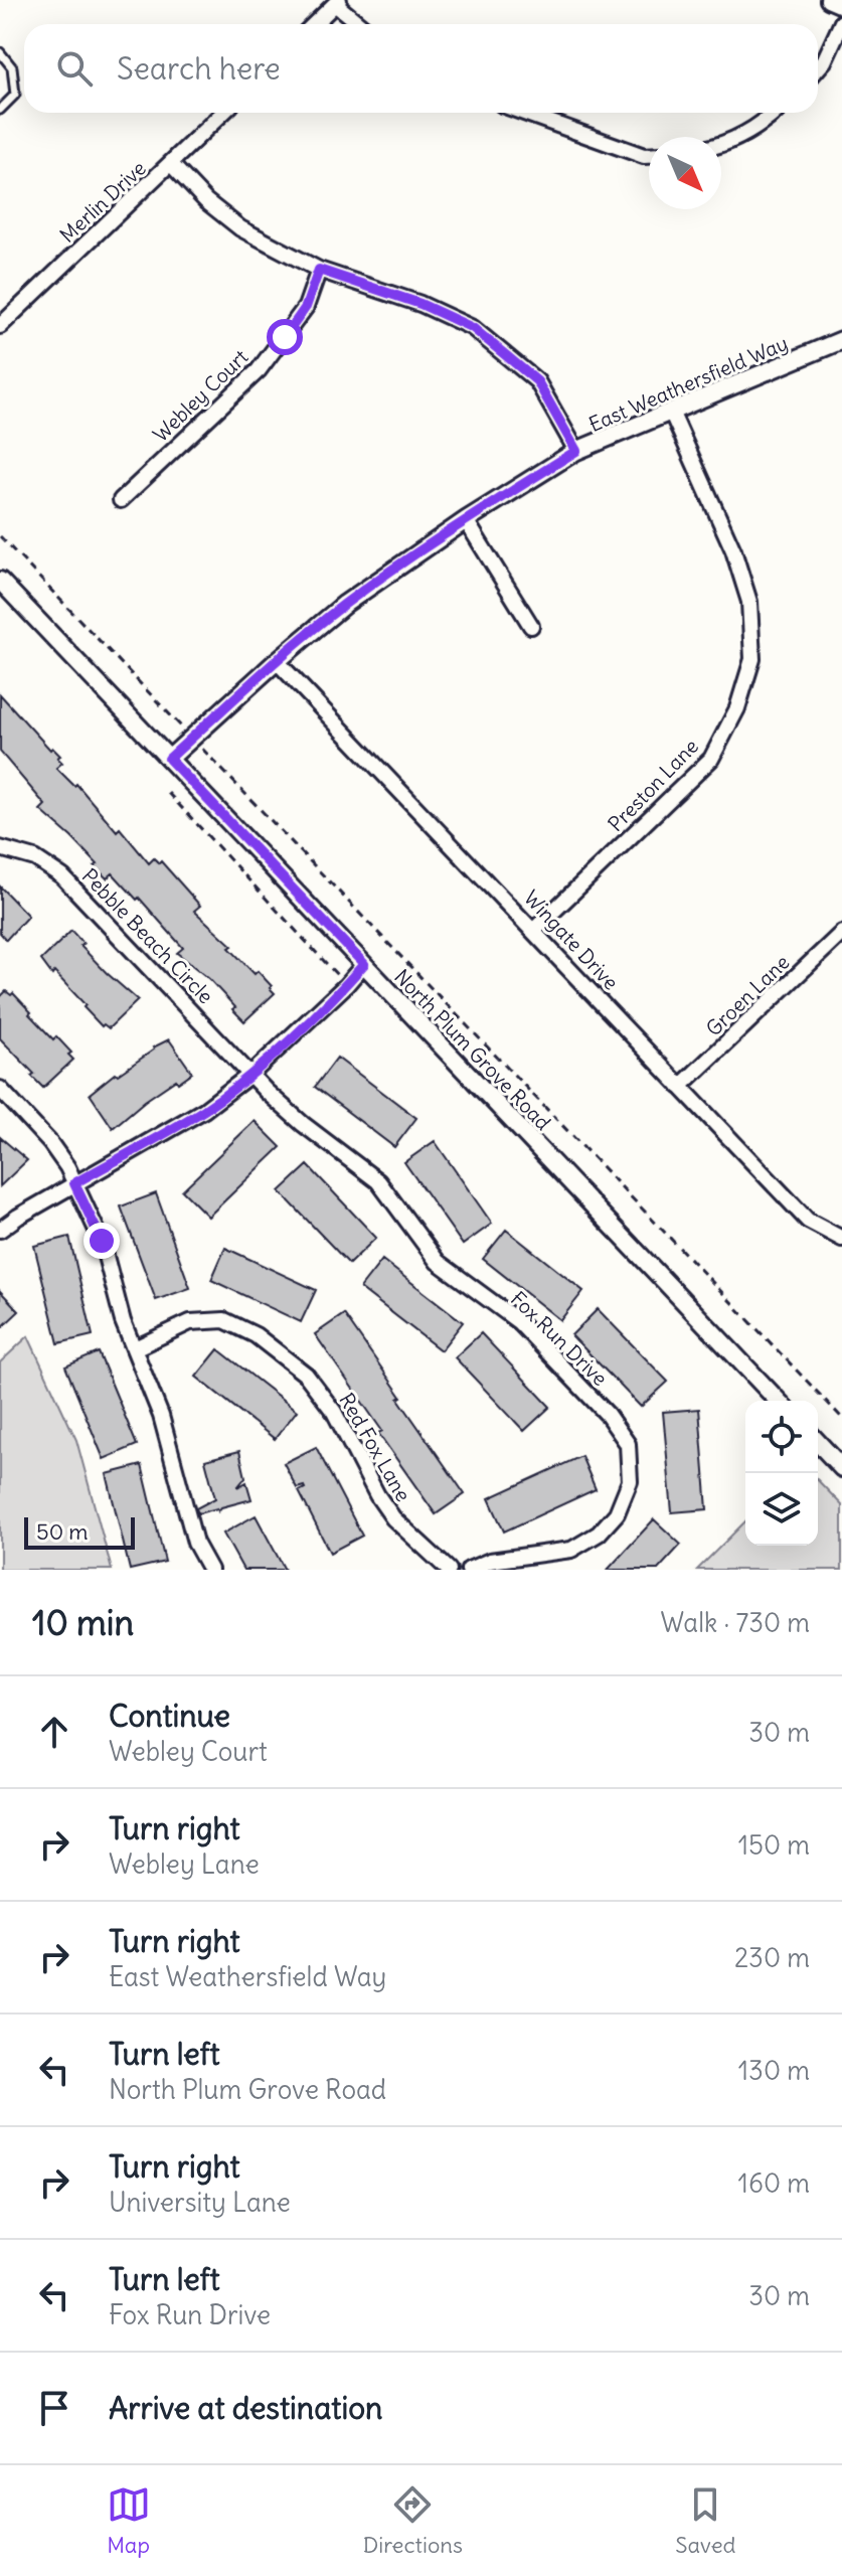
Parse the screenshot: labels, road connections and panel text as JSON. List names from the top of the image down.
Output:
{
  "streets": {
    "street": [
      "Merlin Drive",
      "East Weathersfield Way",
      "Webley Court",
      "Preston Lane",
      "Pebble Beach Circle",
      "Wingate Drive",
      "Groen Lane",
      "North Plum Grove Road",
      "Fox Run Drive",
      "Red Fox Lane"
    ]
  },
  "crossings": [
    ["East Weathersfield Way", "Preston Lane"],
    ["East Weathersfield Way", "Wingate Drive"],
    ["East Weathersfield Way", "North Plum Grove Road"],
    ["Preston Lane", "Wingate Drive"],
    ["Pebble Beach Circle", "Fox Run Drive"],
    ["Wingate Drive", "Groen Lane"]
  ],
  "scale_bar": "50 m",
  "north": "bottom right",
  "page": {
    "search": "Search here",
    "scale": "50 m",
    "heading": ["10 min", "Walk · 730 m"],
    "list": [
      ["Continue", "Webley Court", "30 m"],
      ["Turn right", "Webley Lane", "150 m"],
      ["Turn right", "East Weathersfield Way", "230 m"],
      ["Turn left", "North Plum Grove Road", "130 m"],
      ["Turn right", "University Lane", "160 m"],
      ["Turn left", "Fox Run Drive", "30 m"],
      "Arrive at destination"
    ],
    "nav": ["Map", "Directions", "Saved"]
  }
}
